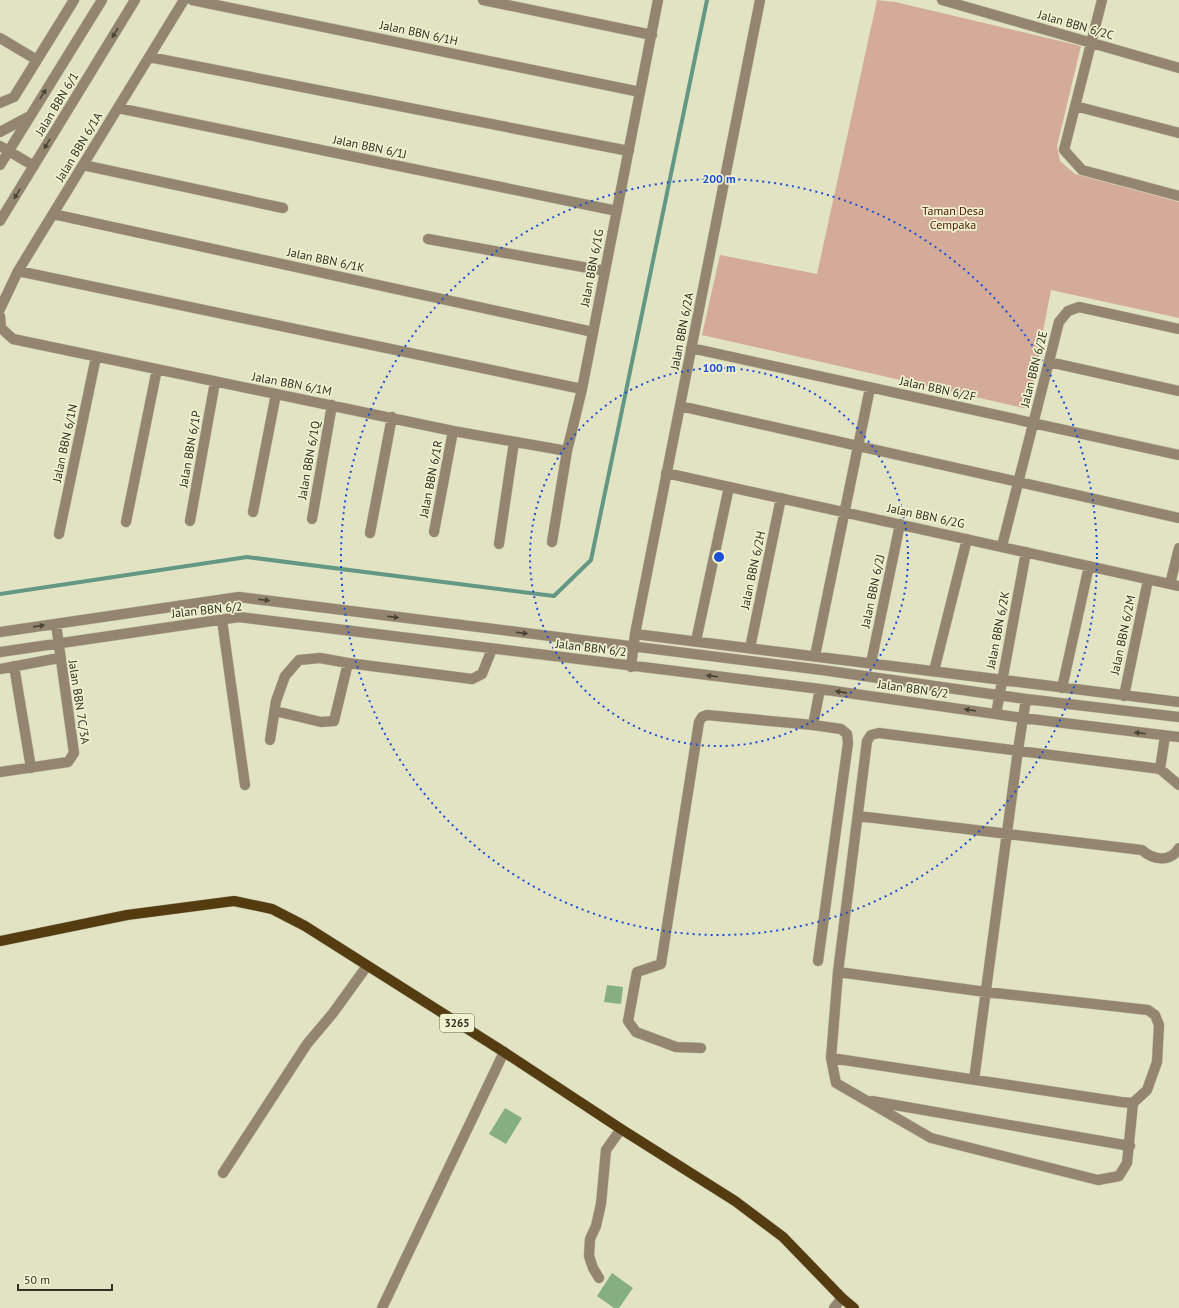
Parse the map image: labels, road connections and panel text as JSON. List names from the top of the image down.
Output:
{
  "streets": {
    "main road": ["3265"],
    "street": [
      "Jalan BBN 6/2C",
      "Jalan BBN 6/1H",
      "Jalan BBN 6/1",
      "Jalan BBN 6/1A",
      "Jalan BBN 6/1J",
      "Jalan BBN 6/1K",
      "Jalan BBN 6/1G",
      "Jalan BBN 6/2A",
      "Jalan BBN 6/2E",
      "Jalan BBN 6/1M",
      "Jalan BBN 6/2F",
      "Jalan BBN 6/1N",
      "Jalan BBN 6/1P",
      "Jalan BBN 6/1Q",
      "Jalan BBN 6/1R",
      "Jalan BBN 6/2G",
      "Jalan BBN 6/2H",
      "Jalan BBN 6/2J",
      "Jalan BBN 6/2",
      "Jalan BBN 6/2K",
      "Jalan BBN 6/2M",
      "Jalan BBN 7C/3A"
    ]
  },
  "crossings": [
    ["Jalan BBN 6/1H", "Jalan BBN 6/1G"],
    ["Jalan BBN 6/1A", "Jalan BBN 6/1J"],
    ["Jalan BBN 6/1A", "Jalan BBN 6/1K"],
    ["Jalan BBN 6/1J", "Jalan BBN 6/1G"],
    ["Jalan BBN 6/1K", "Jalan BBN 6/1G"],
    ["Jalan BBN 6/1G", "Jalan BBN 6/1M"],
    ["Jalan BBN 6/2A", "Jalan BBN 6/2F"],
    ["Jalan BBN 6/2A", "Jalan BBN 6/2G"],
    ["Jalan BBN 6/2A", "Jalan BBN 6/2"],
    ["Jalan BBN 6/2E", "Jalan BBN 6/2F"],
    ["Jalan BBN 6/2E", "Jalan BBN 6/2G"],
    ["Jalan BBN 6/1M", "Jalan BBN 6/1N"],
    ["Jalan BBN 6/1M", "Jalan BBN 6/1P"],
    ["Jalan BBN 6/1M", "Jalan BBN 6/1Q"],
    ["Jalan BBN 6/1M", "Jalan BBN 6/1R"],
    ["Jalan BBN 6/2G", "Jalan BBN 6/2H"],
    ["Jalan BBN 6/2G", "Jalan BBN 6/2J"],
    ["Jalan BBN 6/2G", "Jalan BBN 6/2K"],
    ["Jalan BBN 6/2G", "Jalan BBN 6/2M"],
    ["Jalan BBN 6/2", "Jalan BBN 6/2K"],
    ["Jalan BBN 6/2", "Jalan BBN 7C/3A"]
  ],
  "parks": ["Taman Desa Cempaka"],
  "scale_bar": "50 m",
  "rings": ["200 m", "100 m"]
}
